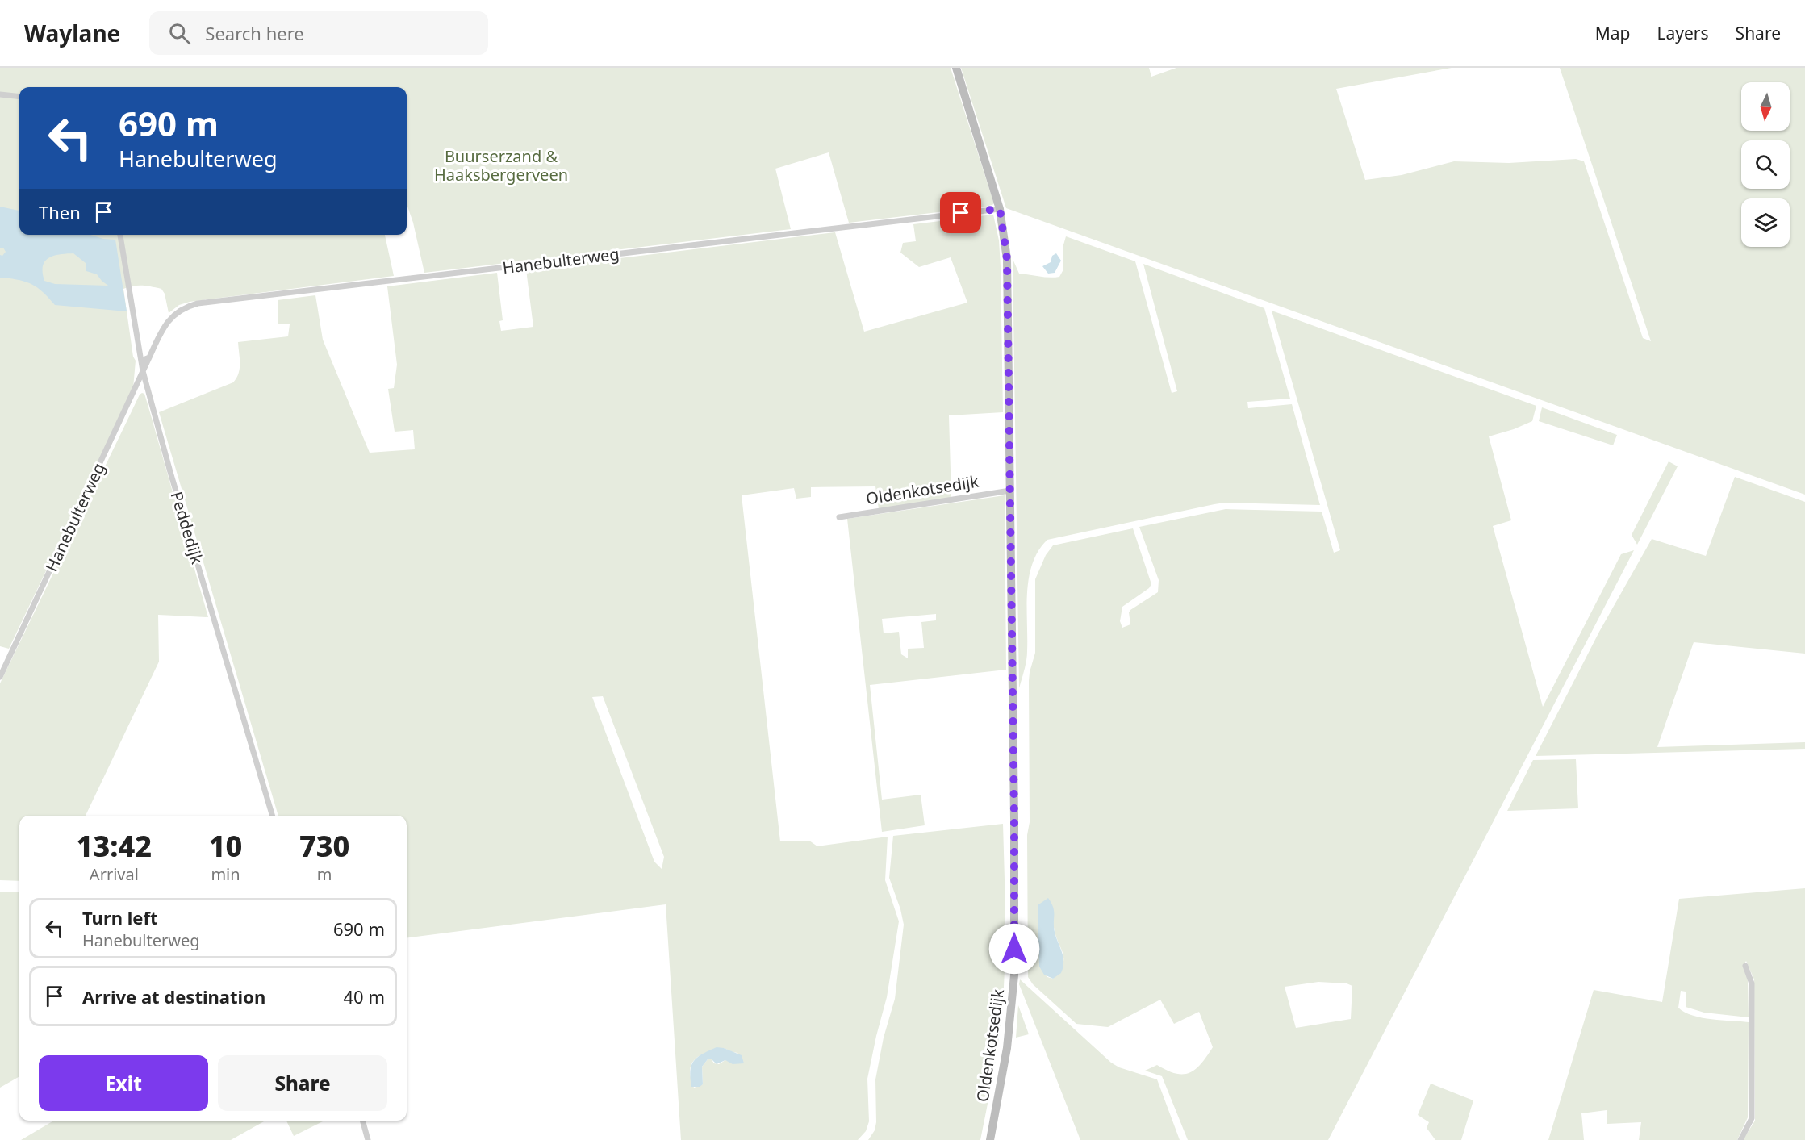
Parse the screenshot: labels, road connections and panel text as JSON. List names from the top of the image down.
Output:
{
  "streets": {
    "street": ["Hanebulterweg", "Oldenkotsedijk", "Peddedijk"]
  },
  "crossings": [
    ["Hanebulterweg", "Oldenkotsedijk"],
    ["Hanebulterweg", "Peddedijk"]
  ],
  "parks": ["Buurserzand & Haaksbergerveen"],
  "north": "bottom",
  "page": {
    "header": "Waylane",
    "search": "Search here",
    "nav": ["Map", "Layers", "Share"],
    "turn": ["690 m", "Hanebulterweg"],
    "then": "Then",
    "eta": [
      "13:42",
      "Arrival",
      "10",
      "min",
      "730",
      "m"
    ],
    "list": [
      {
        "name": "Turn left",
        "note": "Hanebulterweg",
        "value": "690 m"
      },
      {
        "name": "Arrive at destination",
        "value": "40 m"
      }
    ],
    "buttons": ["Exit", "Share"]
  }
}
